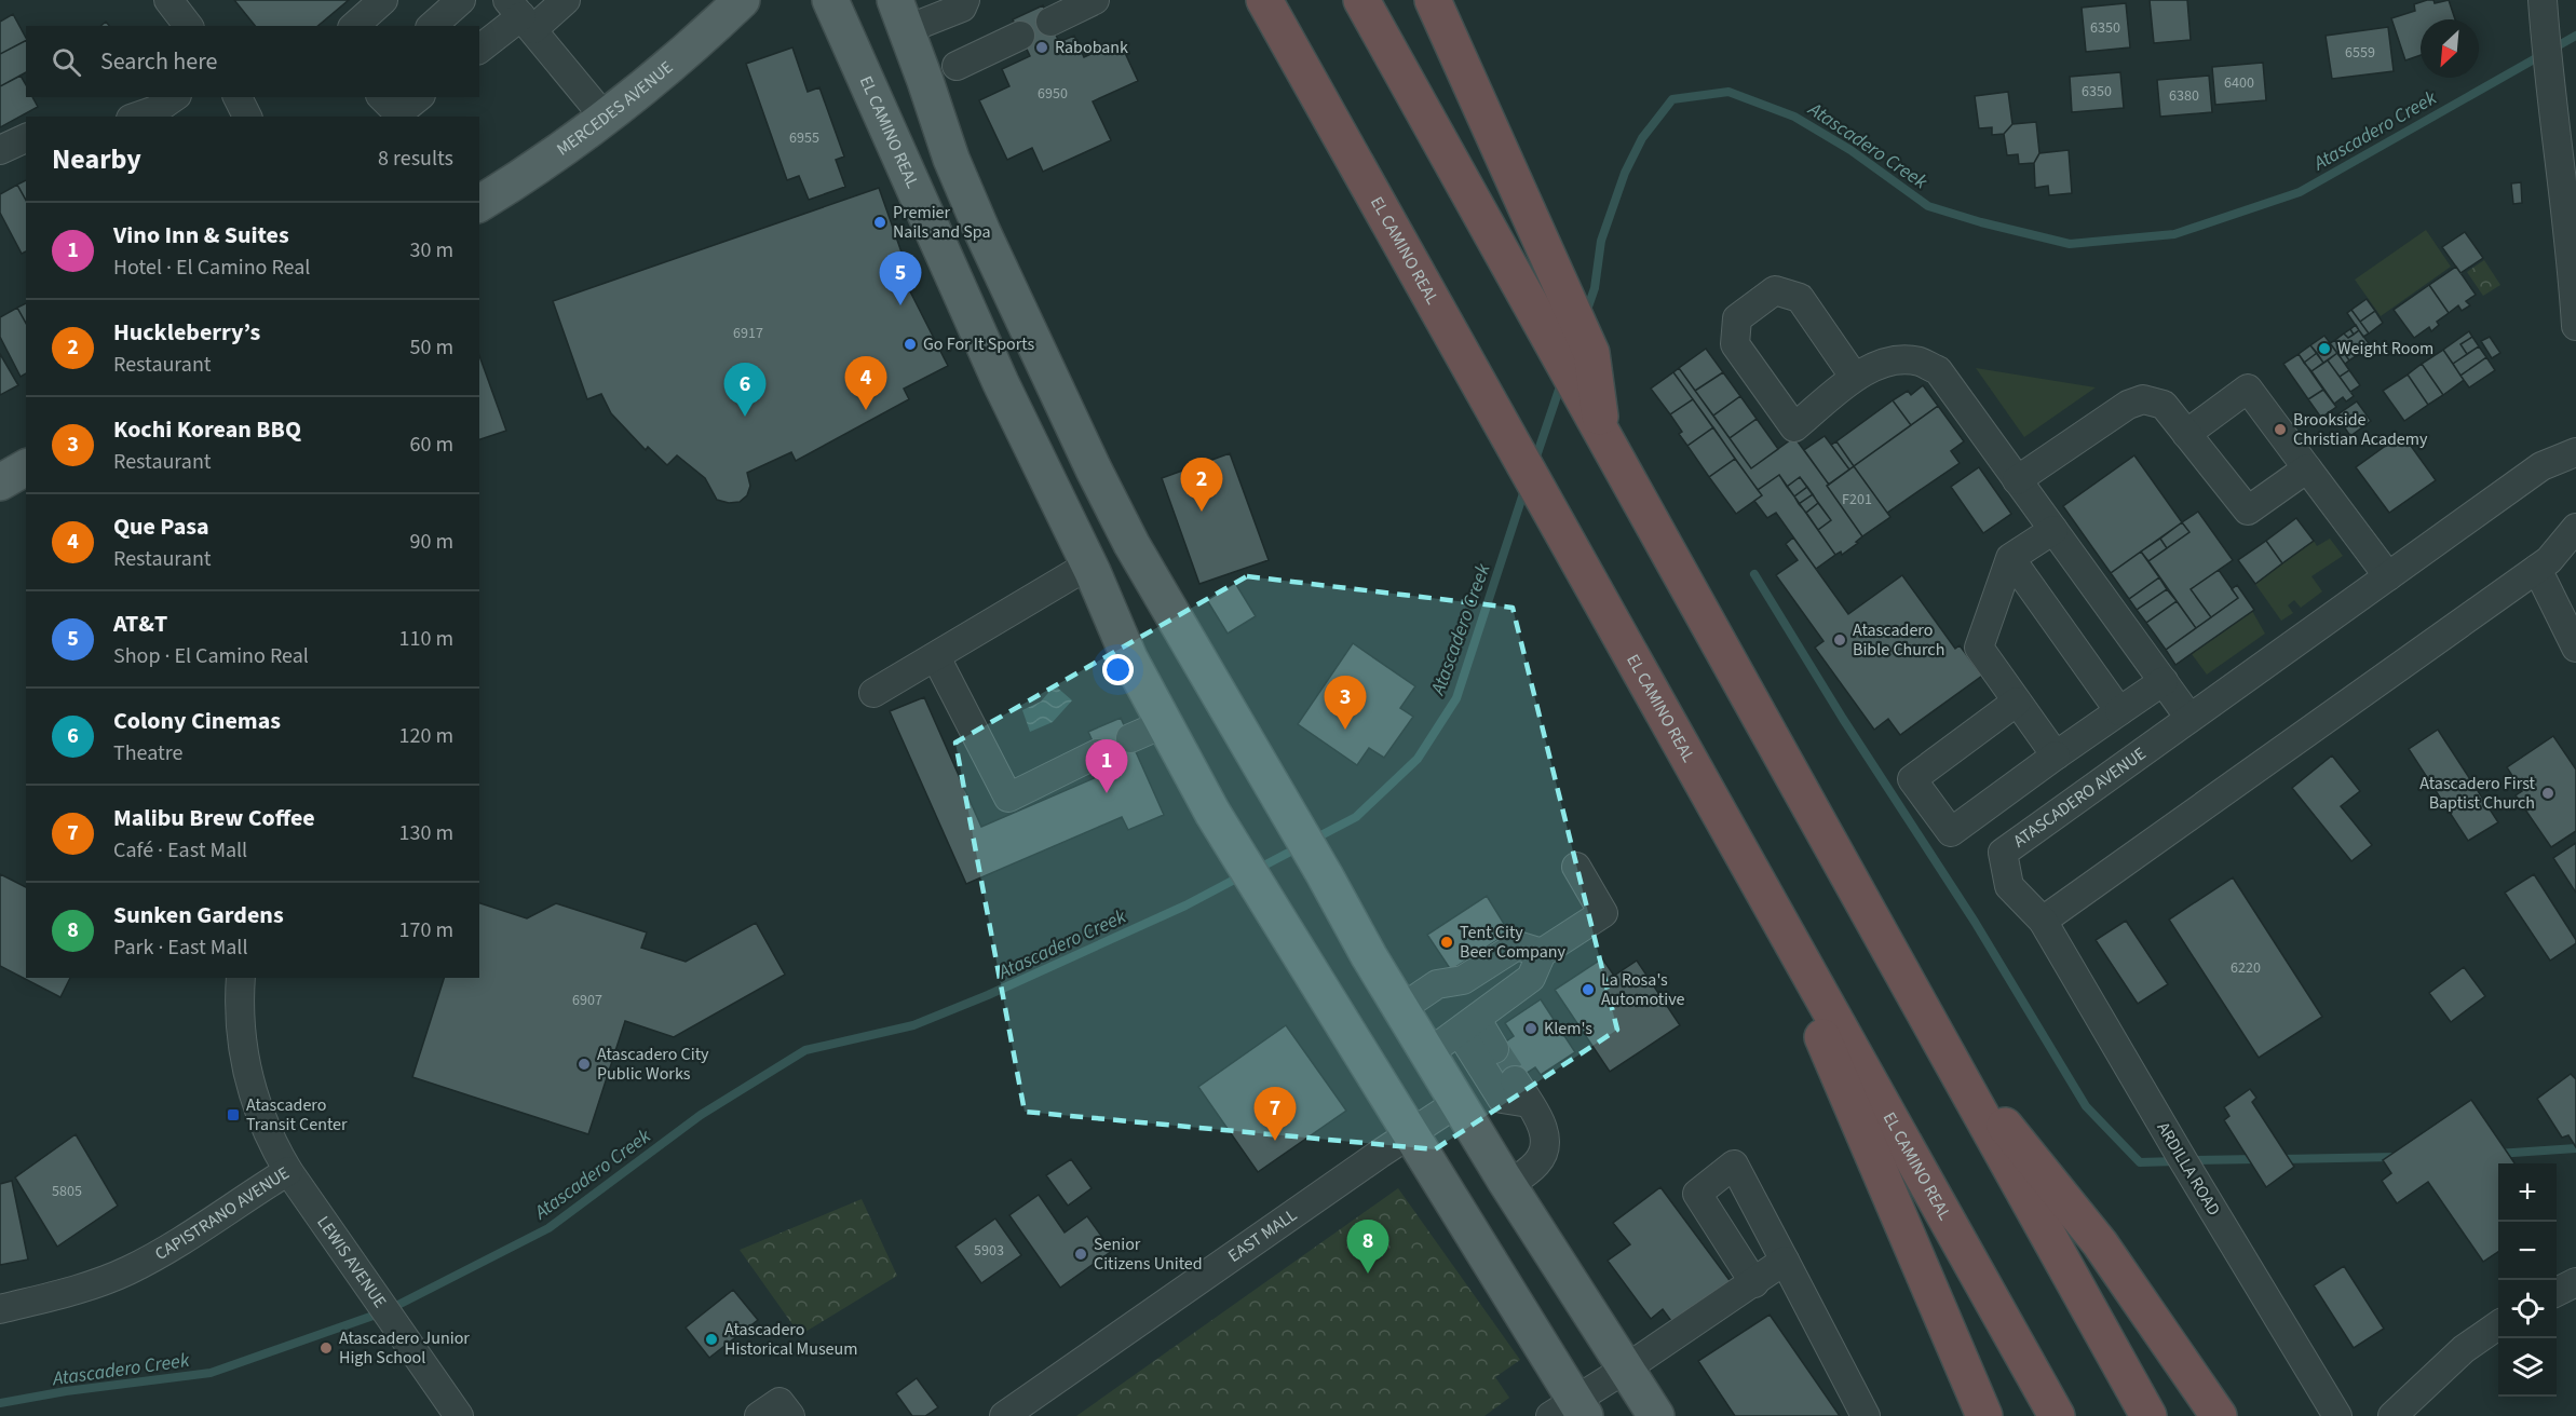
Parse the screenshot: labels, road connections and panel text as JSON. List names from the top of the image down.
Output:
{
  "streets": {
    "highway": ["EL CAMINO REAL"],
    "main road": ["MERCEDES AVENUE"],
    "street": [
      "ATASCADERO AVENUE",
      "ARDILLA ROAD",
      "CAPISTRANO AVENUE",
      "EAST MALL",
      "LEWIS AVENUE"
    ]
  },
  "crossings": [
    ["EL CAMINO REAL", "EAST MALL"],
    ["ATASCADERO AVENUE", "ARDILLA ROAD"],
    ["CAPISTRANO AVENUE", "LEWIS AVENUE"]
  ],
  "water": ["Atascadero Creek"],
  "places": {
    "other": [
      "Rabobank",
      "Premier Nails and Spa",
      "Go For It Sports",
      "Weight Room",
      "Brookside Christian Academy",
      "Atascadero Bible Church",
      "Atascadero First Baptist Church",
      "Tent City Beer Company",
      "La Rosa's Automotive",
      "Klem's",
      "Atascadero City Public Works",
      "Senior Citizens United",
      "Atascadero Historical Museum",
      "Atascadero Junior High School"
    ],
    "transit": ["Atascadero Transit Center"]
  },
  "house_numbers": [
    "6350",
    "6559",
    "6400",
    "6350",
    "6950",
    "6380",
    "6955",
    "6917",
    "F201",
    "6220",
    "6907",
    "5805",
    "5903"
  ],
  "north": "bottom left",
  "page": {
    "search": "Search here",
    "heading": ["Nearby", "8 results"],
    "list": [
      {
        "mark": "1",
        "name": "Vino Inn & Suites",
        "note": "Hotel · El Camino Real",
        "value": "30 m"
      },
      {
        "mark": "2",
        "name": "Huckleberry’s",
        "note": "Restaurant",
        "value": "50 m"
      },
      {
        "mark": "3",
        "name": "Kochi Korean BBQ",
        "note": "Restaurant",
        "value": "60 m"
      },
      {
        "mark": "4",
        "name": "Que Pasa",
        "note": "Restaurant",
        "value": "90 m"
      },
      {
        "mark": "5",
        "name": "AT&T",
        "note": "Shop · El Camino Real",
        "value": "110 m"
      },
      {
        "mark": "6",
        "name": "Colony Cinemas",
        "note": "Theatre",
        "value": "120 m"
      },
      {
        "mark": "7",
        "name": "Malibu Brew Coffee",
        "note": "Café · East Mall",
        "value": "130 m"
      },
      {
        "mark": "8",
        "name": "Sunken Gardens",
        "note": "Park · East Mall",
        "value": "170 m"
      }
    ],
    "pins": [
      "5",
      "4",
      "6",
      "2",
      "3",
      "1",
      "7",
      "8"
    ],
    "map_buttons": ["+", "−"]
  }
}
